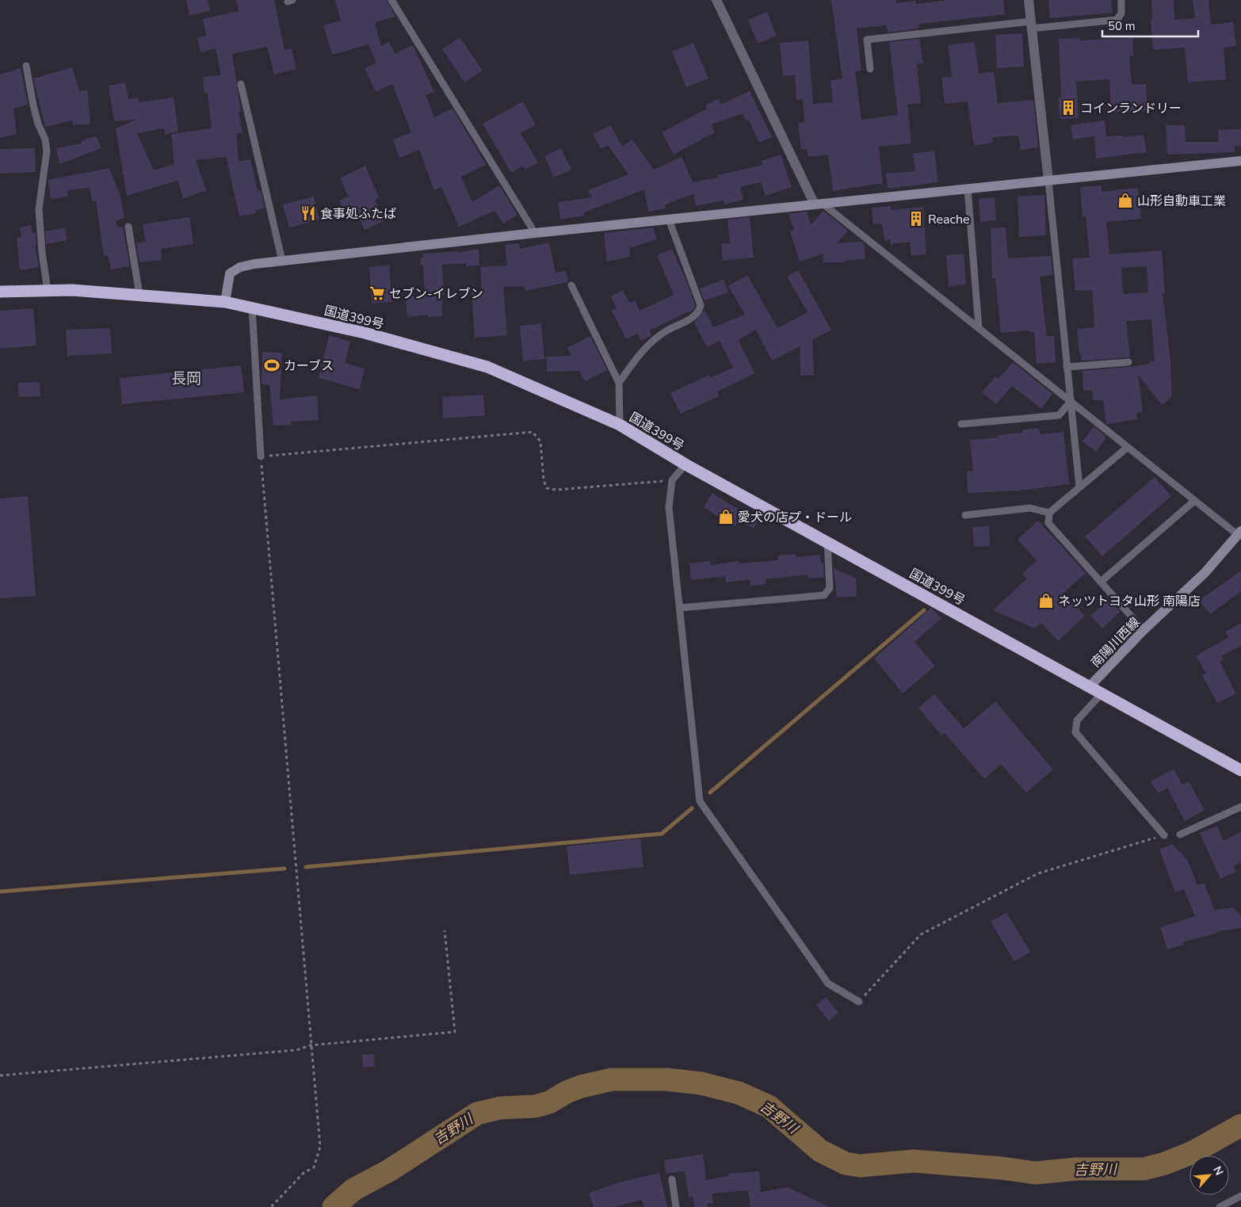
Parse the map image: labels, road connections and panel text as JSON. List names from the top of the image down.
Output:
{
  "streets": {
    "highway": ["国道399号"],
    "street": ["南陽川西線"]
  },
  "crossings": [
    ["国道399号", "南陽川西線"]
  ],
  "districts": ["長岡"],
  "water": ["吉野川"],
  "places": {
    "building": ["コインランドリー", "Reache"],
    "shop": ["山形自動車工業", "愛犬の店プ・ドール", "ネッツトヨタ山形 南陽店"],
    "restaurant": ["食事処ふたば"],
    "supermarket": ["セブン-イレブン"],
    "sports": ["カーブス"]
  },
  "scale_bar": "50 m",
  "north": "top right"
}
